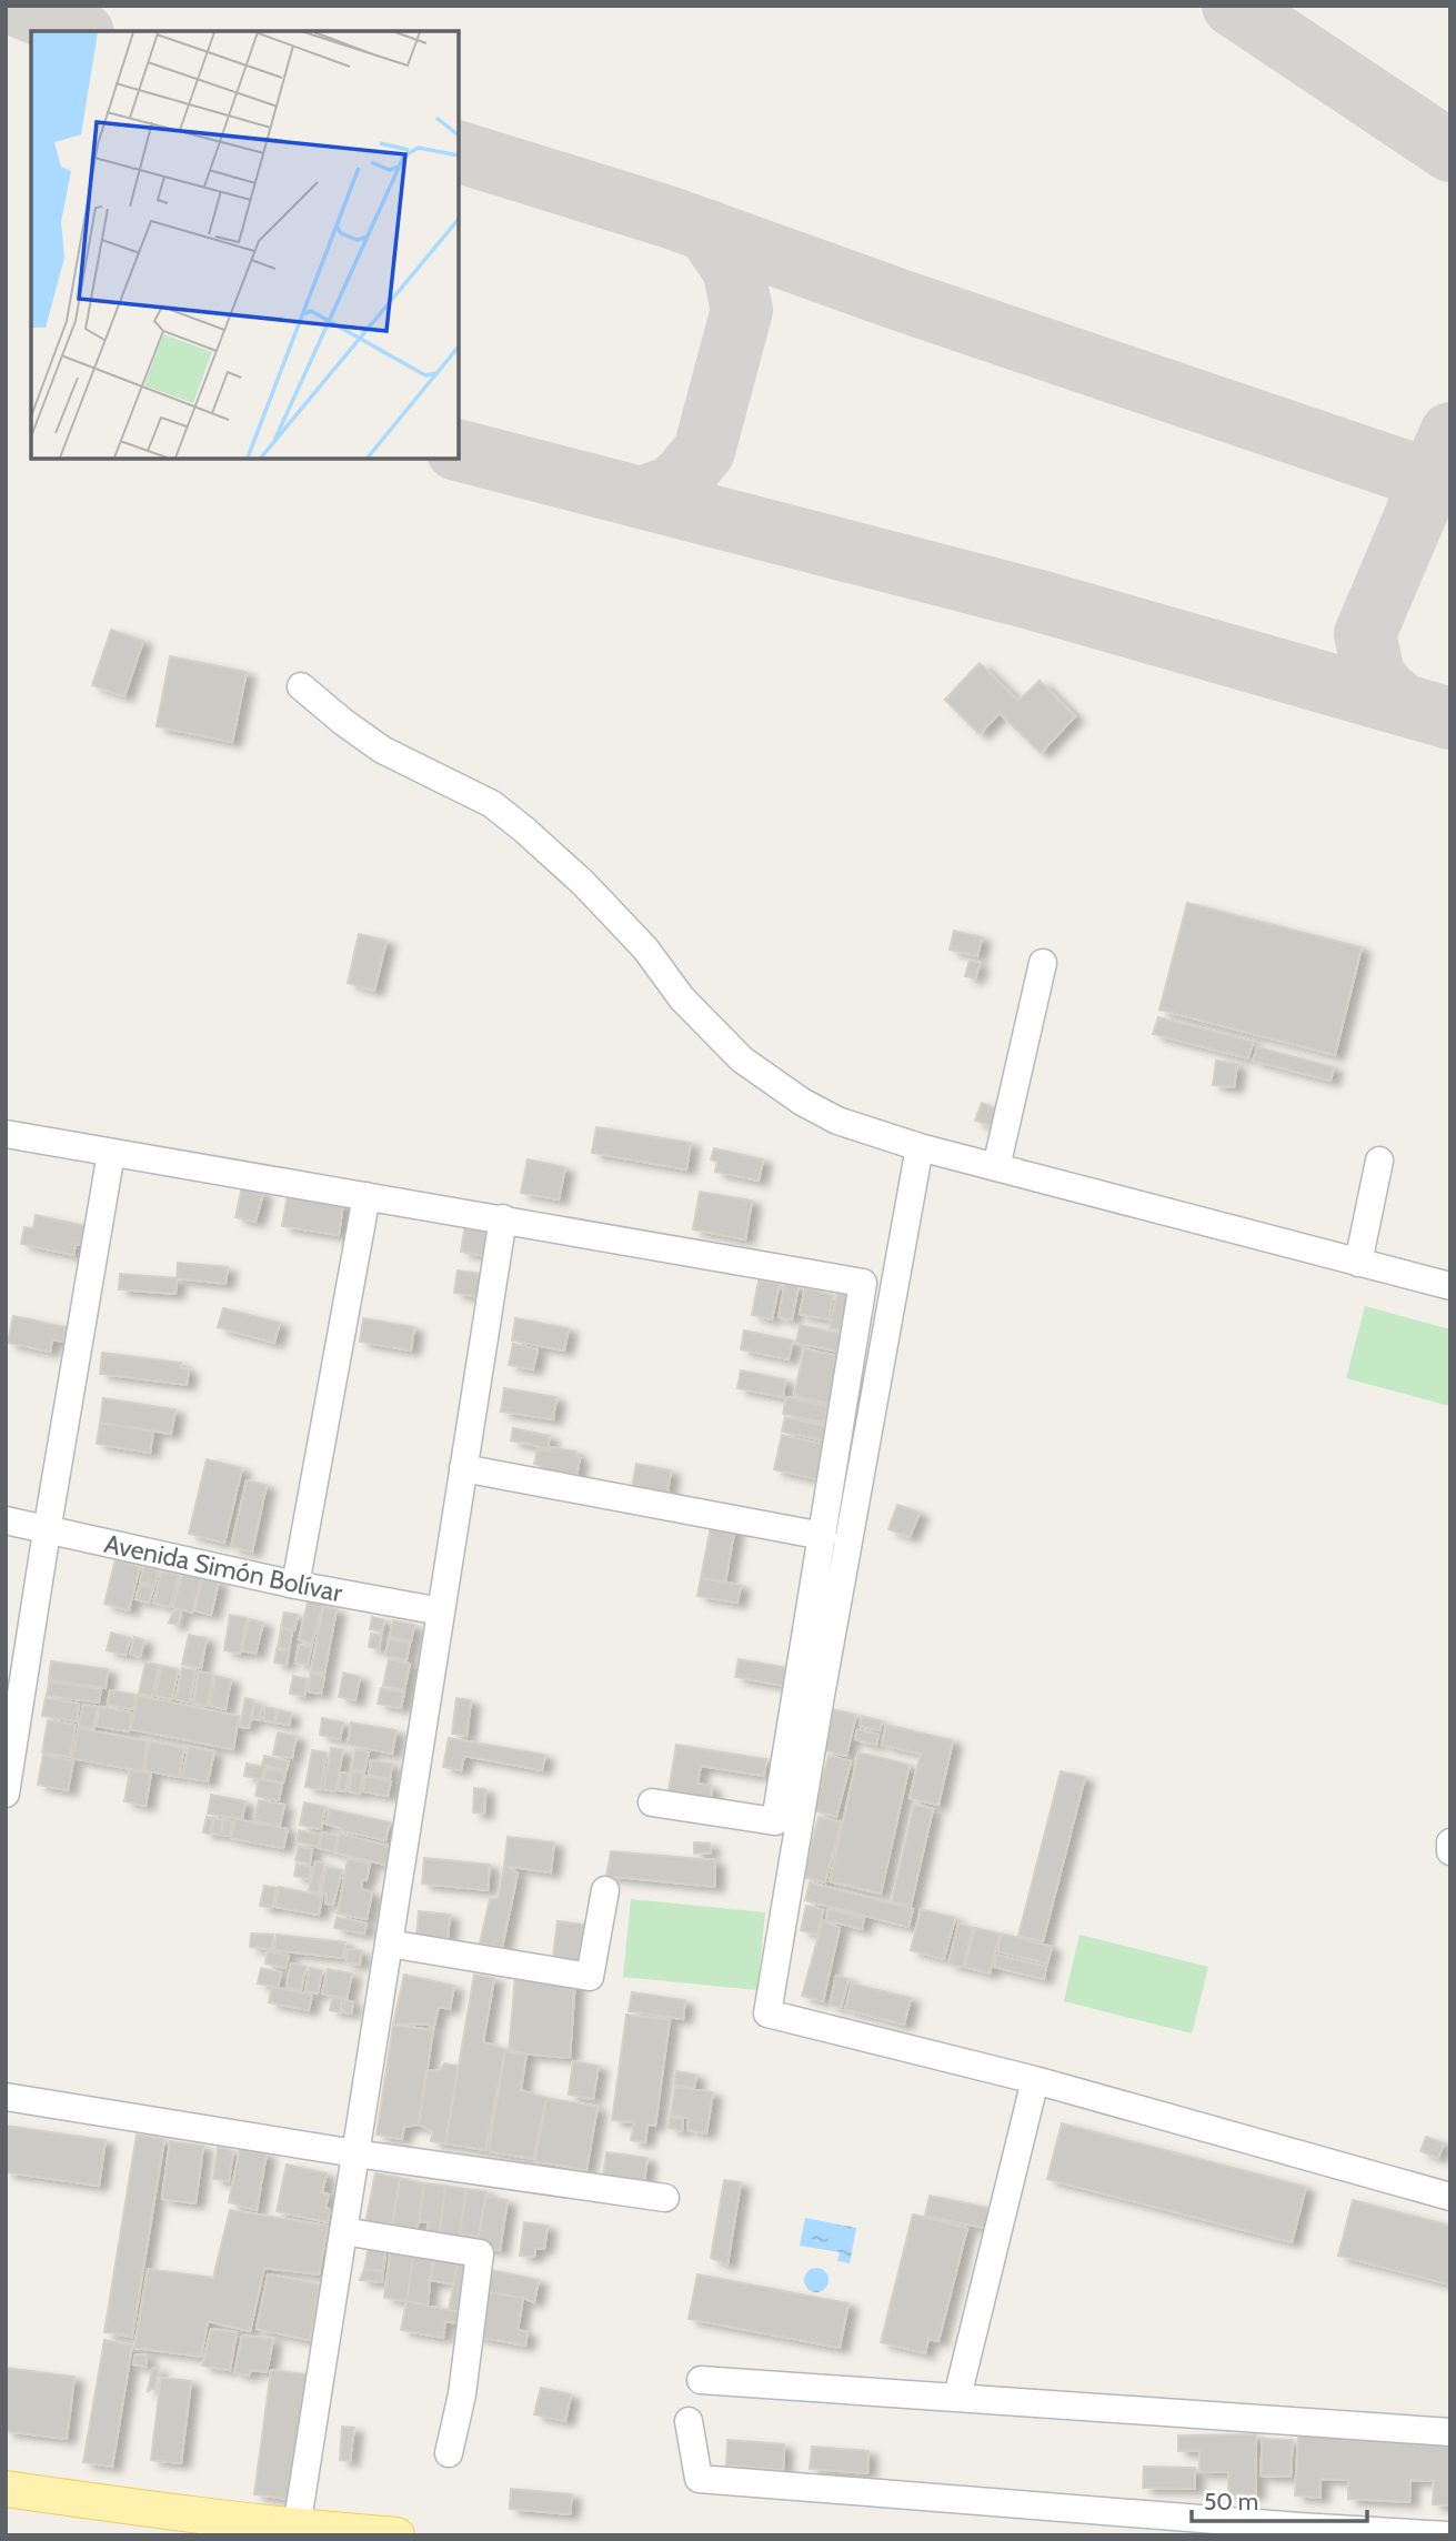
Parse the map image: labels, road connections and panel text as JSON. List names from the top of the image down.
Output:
{
  "streets": {
    "street": ["Avenida Simón Bolívar"]
  },
  "scale_bar": "50 m"
}
